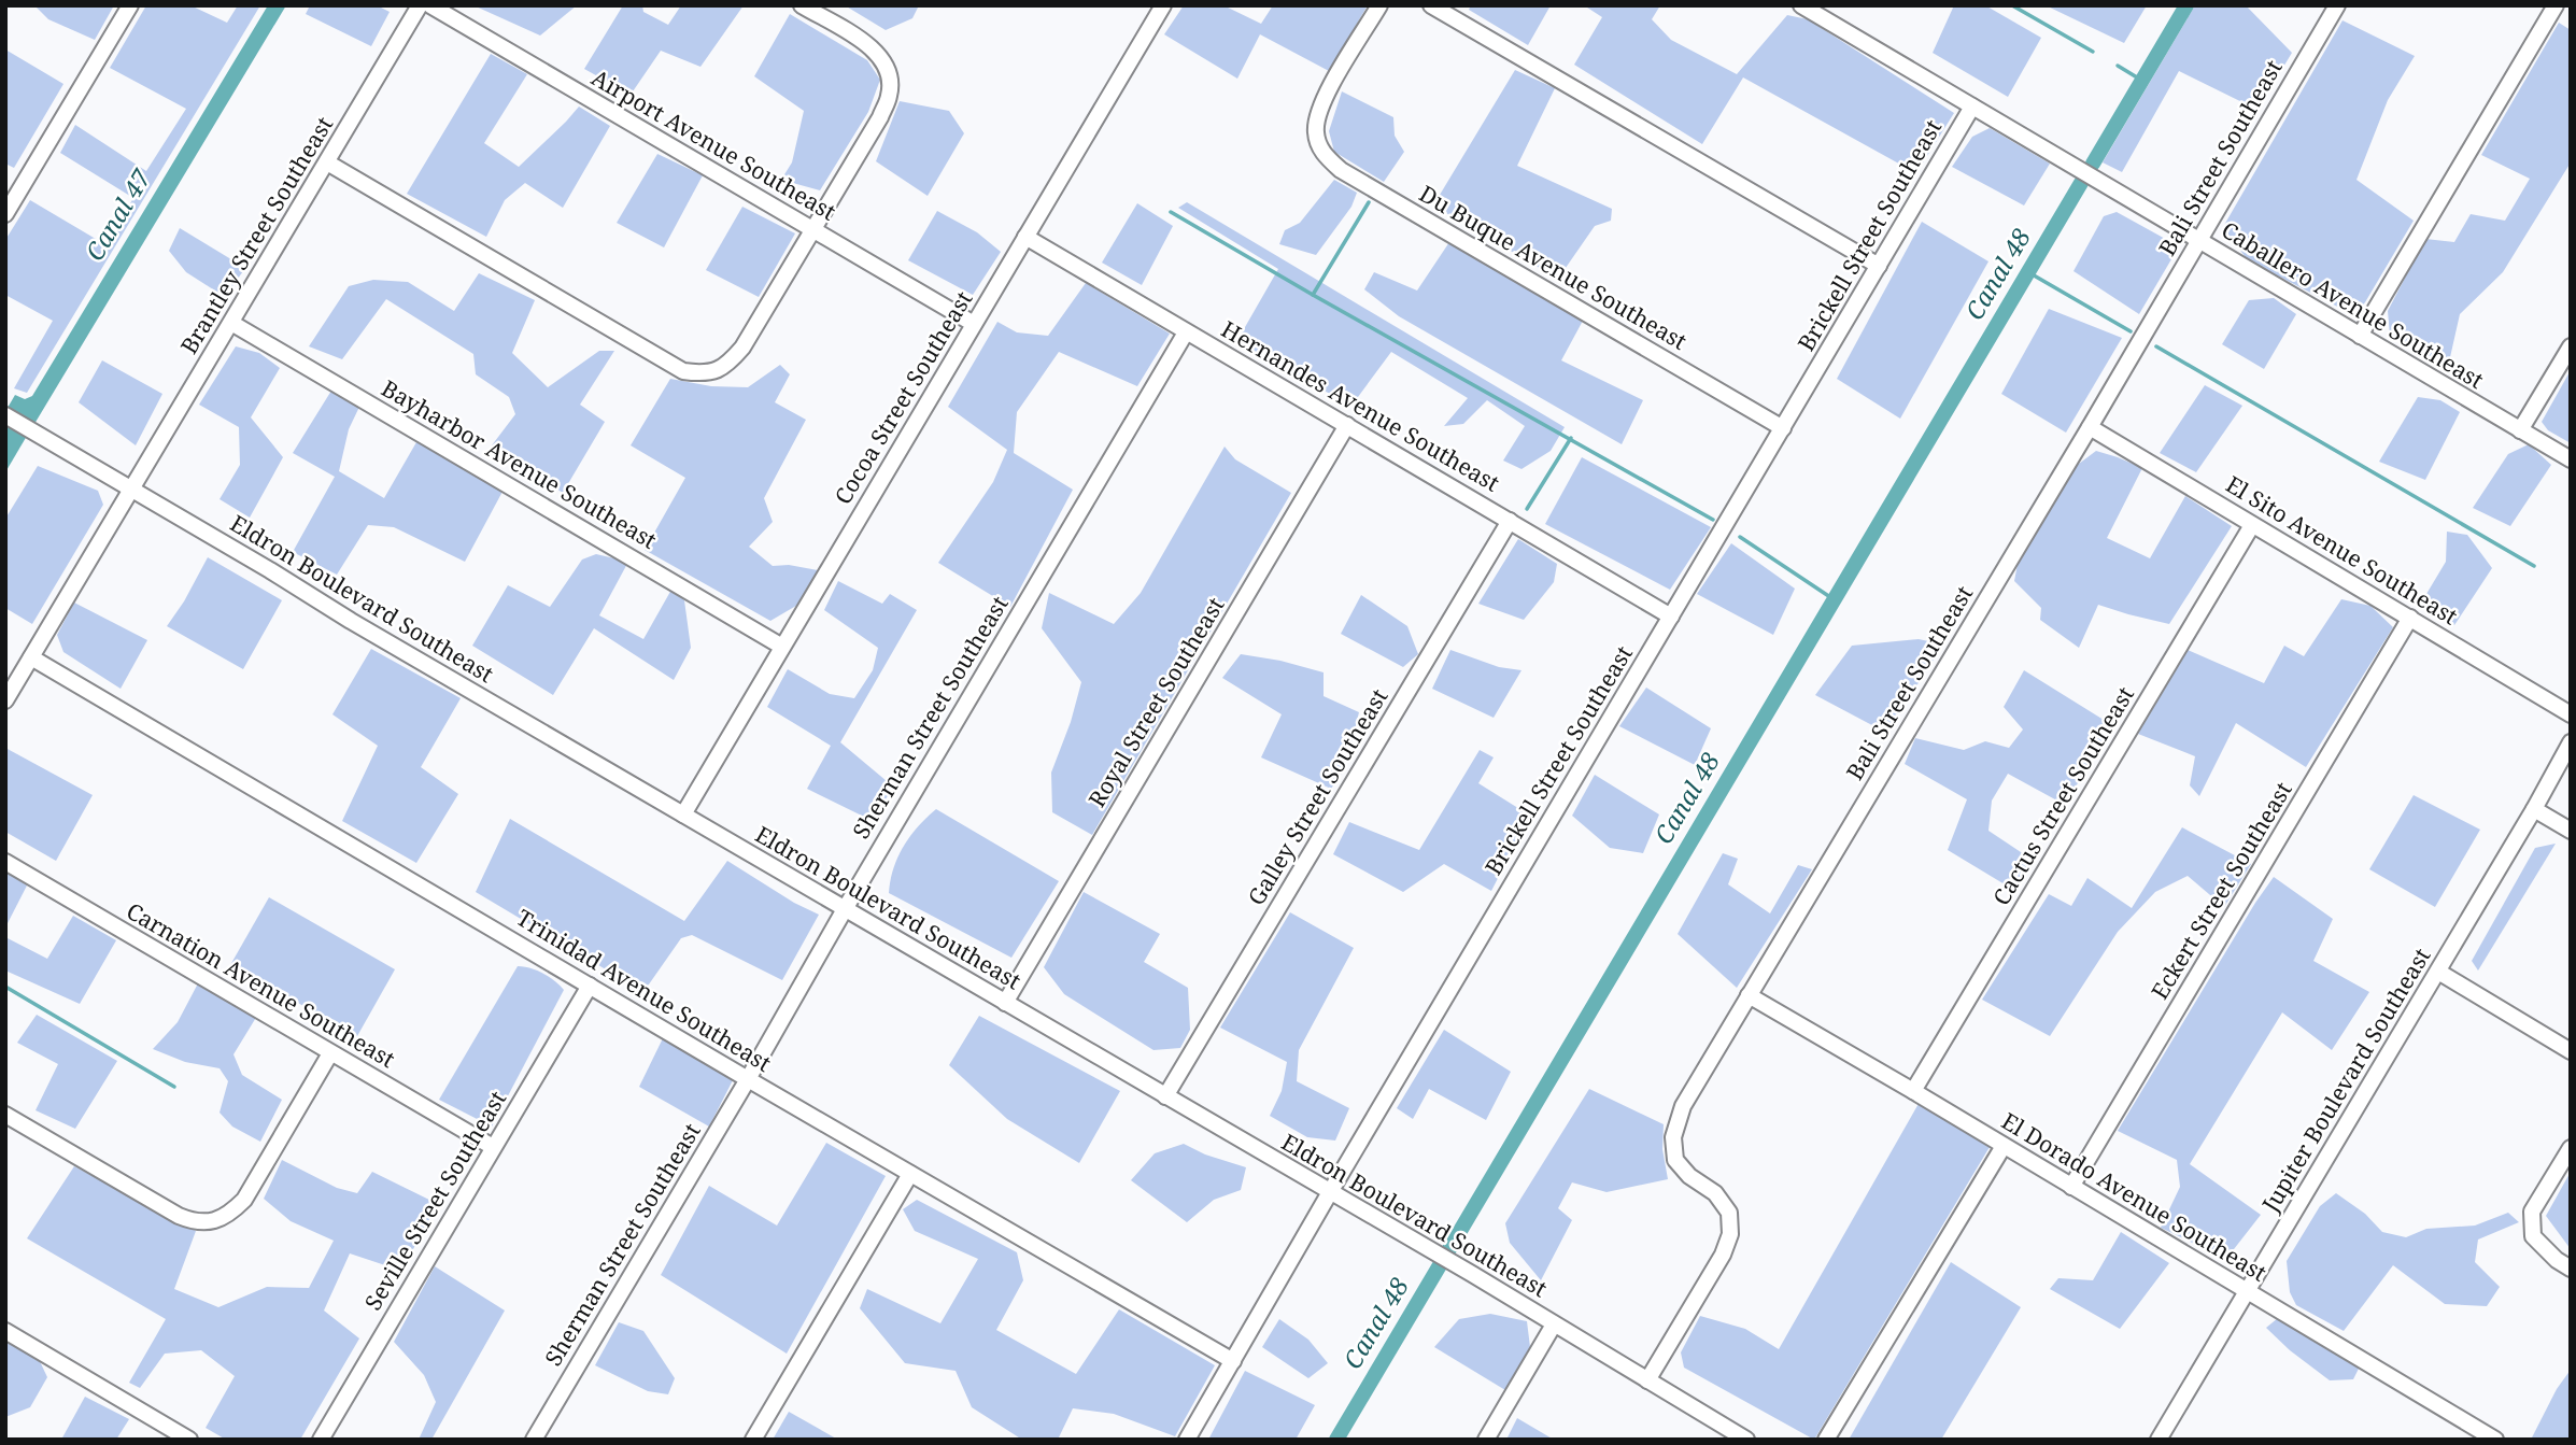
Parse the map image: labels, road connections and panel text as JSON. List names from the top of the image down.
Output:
{
  "streets": {
    "street": [
      "Airport Avenue Southeast",
      "Bali Street Southeast",
      "Brantley Street Southeast",
      "Brickell Street Southeast",
      "Du Buque Avenue Southeast",
      "Caballero Avenue Southeast",
      "Cocoa Street Southeast",
      "Hernandes Avenue Southeast",
      "Bayharbor Avenue Southeast",
      "El Sito Avenue Southeast",
      "Eldron Boulevard Southeast",
      "Royal Street Southeast",
      "Sherman Street Southeast",
      "Cactus Street Southeast",
      "Galley Street Southeast",
      "Eckert Street Southeast",
      "Carnation Avenue Southeast",
      "Trinidad Avenue Southeast",
      "Jupiter Boulevard Southeast",
      "El Dorado Avenue Southeast",
      "Seville Street Southeast"
    ]
  },
  "crossings": [
    ["Airport Avenue Southeast", "Cocoa Street Southeast"],
    ["Bali Street Southeast", "Caballero Avenue Southeast"],
    ["Bali Street Southeast", "El Sito Avenue Southeast"],
    ["Bali Street Southeast", "Eldron Boulevard Southeast"],
    ["Bali Street Southeast", "El Dorado Avenue Southeast"],
    ["Brantley Street Southeast", "Bayharbor Avenue Southeast"],
    ["Brantley Street Southeast", "Eldron Boulevard Southeast"],
    ["Brantley Street Southeast", "Trinidad Avenue Southeast"],
    ["Brickell Street Southeast", "Du Buque Avenue Southeast"],
    ["Brickell Street Southeast", "Caballero Avenue Southeast"],
    ["Brickell Street Southeast", "Hernandes Avenue Southeast"],
    ["Brickell Street Southeast", "Eldron Boulevard Southeast"],
    ["Brickell Street Southeast", "Trinidad Avenue Southeast"],
    ["Cocoa Street Southeast", "Hernandes Avenue Southeast"],
    ["Cocoa Street Southeast", "Bayharbor Avenue Southeast"],
    ["Cocoa Street Southeast", "Eldron Boulevard Southeast"],
    ["Hernandes Avenue Southeast", "Royal Street Southeast"],
    ["Hernandes Avenue Southeast", "Sherman Street Southeast"],
    ["Hernandes Avenue Southeast", "Galley Street Southeast"],
    ["El Sito Avenue Southeast", "Cactus Street Southeast"],
    ["El Sito Avenue Southeast", "Eckert Street Southeast"],
    ["Eldron Boulevard Southeast", "Royal Street Southeast"],
    ["Eldron Boulevard Southeast", "Sherman Street Southeast"],
    ["Eldron Boulevard Southeast", "Galley Street Southeast"],
    ["Sherman Street Southeast", "Trinidad Avenue Southeast"],
    ["Cactus Street Southeast", "El Dorado Avenue Southeast"],
    ["Eckert Street Southeast", "El Dorado Avenue Southeast"],
    ["Carnation Avenue Southeast", "Seville Street Southeast"],
    ["Trinidad Avenue Southeast", "Seville Street Southeast"],
    ["Jupiter Boulevard Southeast", "El Dorado Avenue Southeast"]
  ],
  "water": ["Canal 47", "Canal 48"]
}
